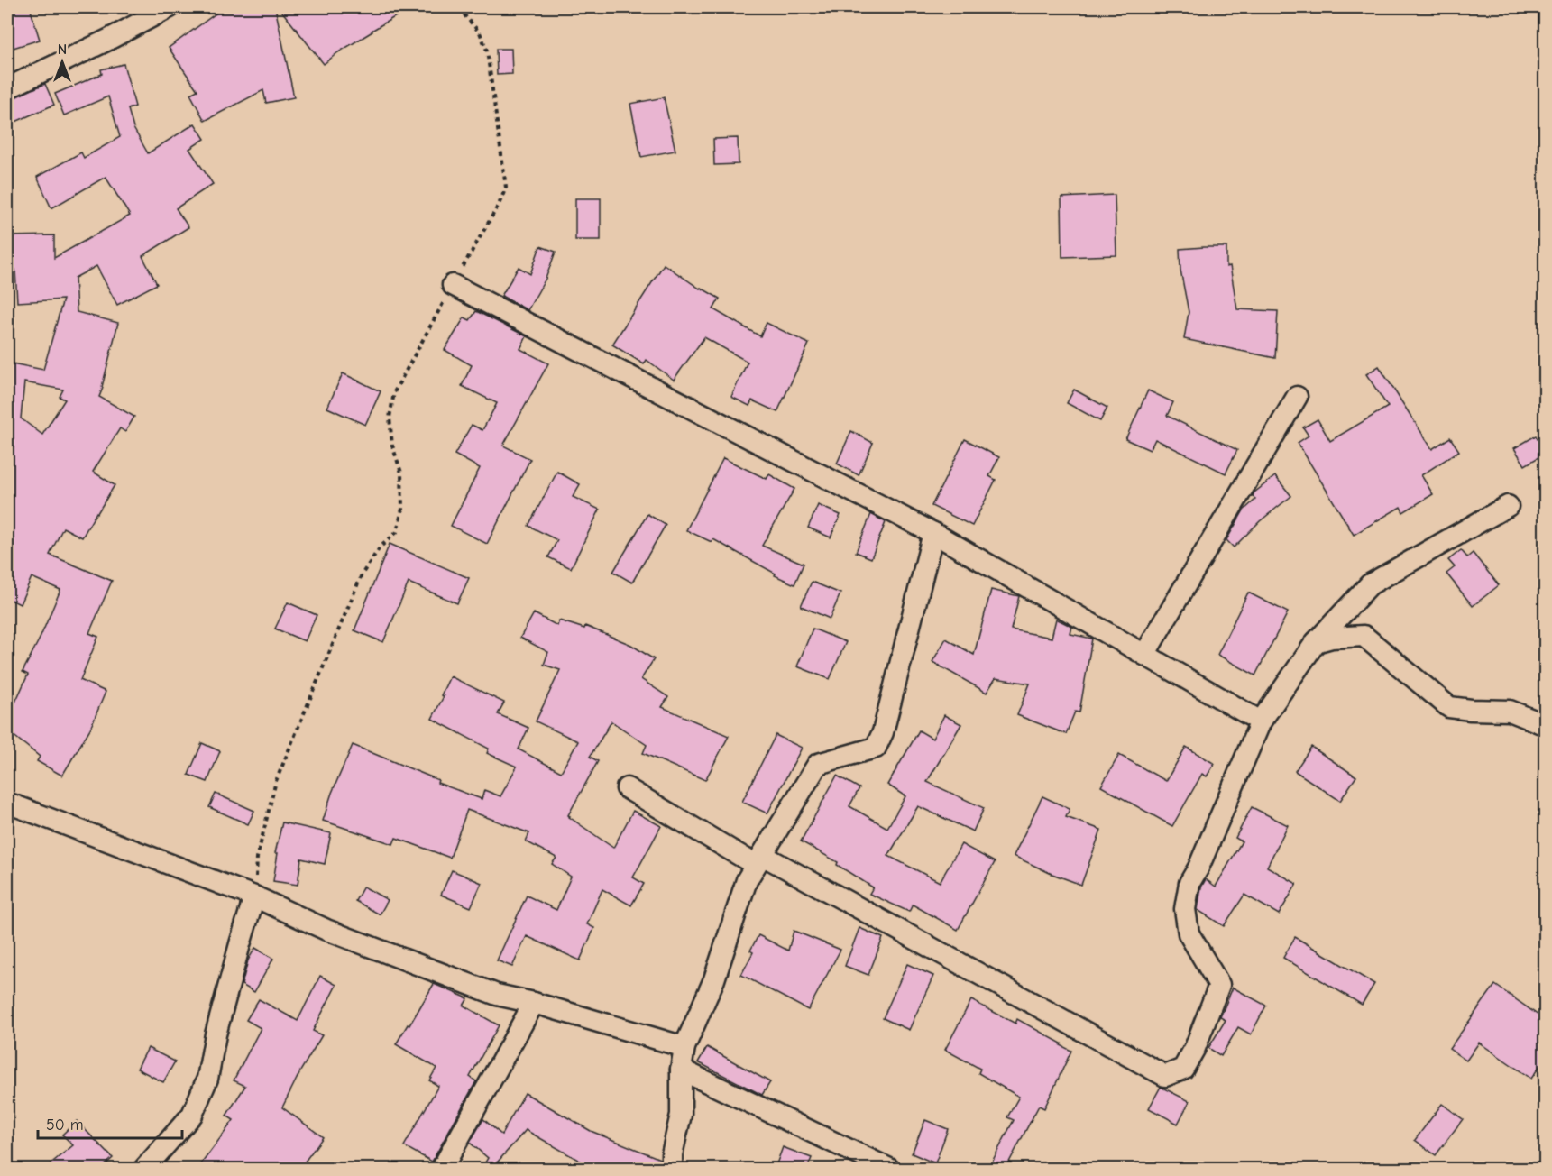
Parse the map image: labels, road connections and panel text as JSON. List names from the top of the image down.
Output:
{
  "scale_bar": "50 m",
  "north": "top"
}
